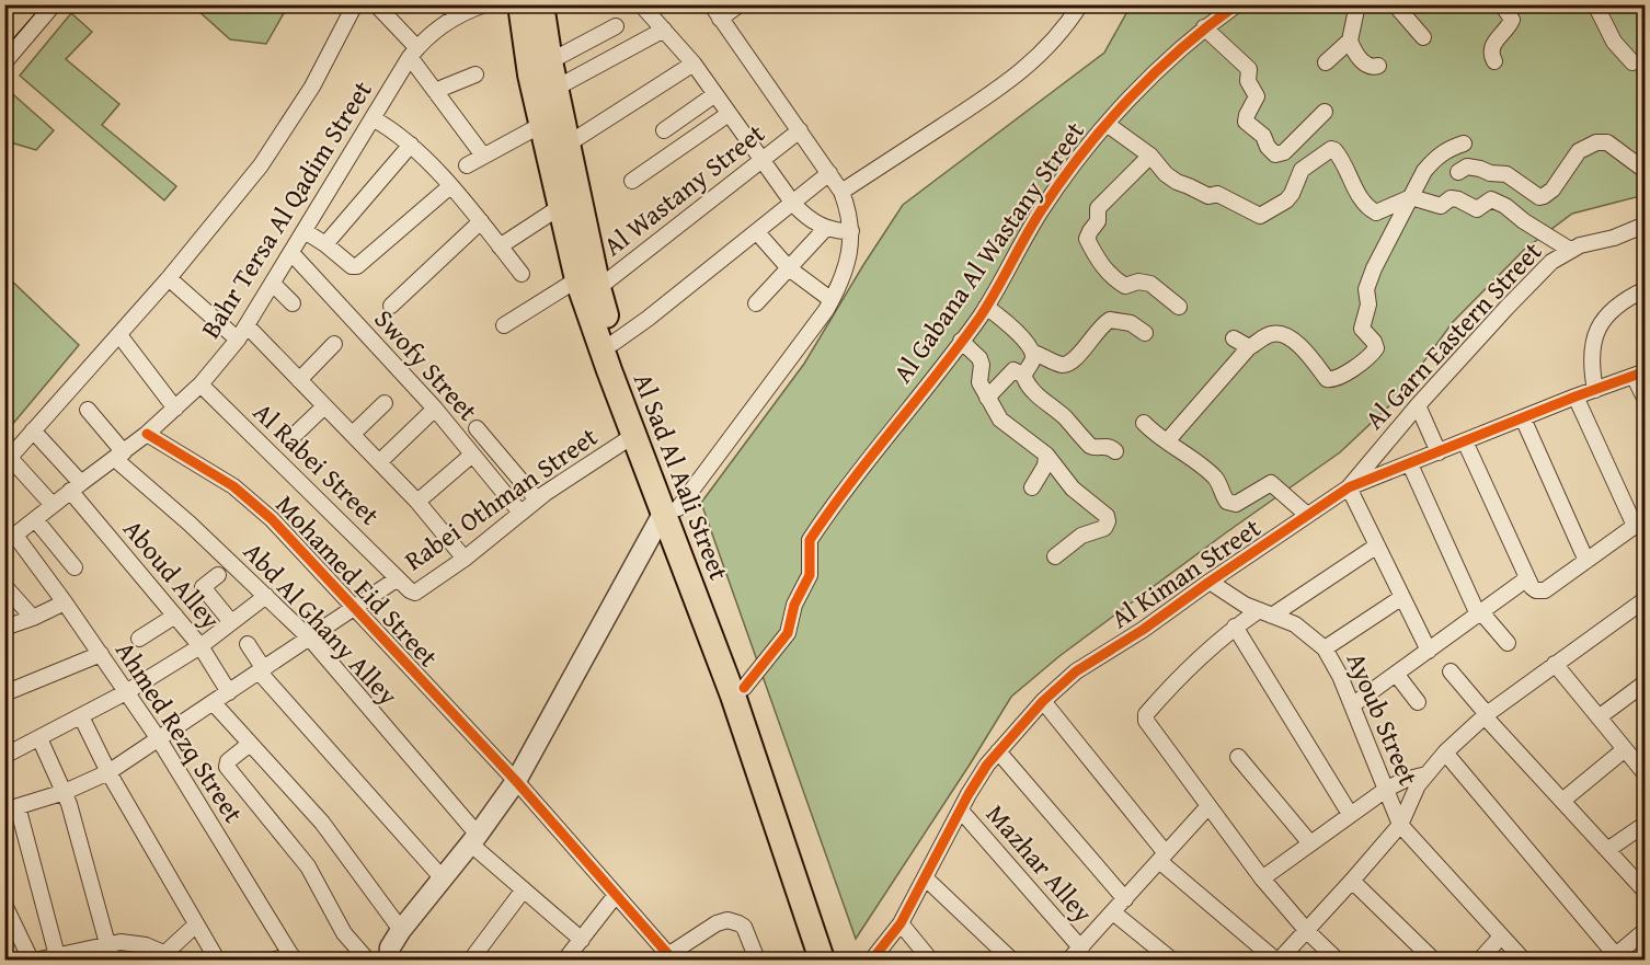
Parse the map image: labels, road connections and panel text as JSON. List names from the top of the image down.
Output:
{
  "streets": {
    "main road": ["Al Sad Al Aali Street"],
    "street": [
      "Al Wastany Street",
      "Bahr Tersa Al Qadim Street",
      "Al Gabana Al Wastany Street",
      "Al Garn Eastern Street",
      "Swofy Street",
      "Al Rabei Street",
      "Rabei Othman Street",
      "Al Kiman Street",
      "Aboud Alley",
      "Mohamed Eid Street",
      "Abd Al Ghany Alley",
      "Ayoub Street",
      "Ahmed Rezq Street",
      "Mazhar Alley"
    ]
  },
  "crossings": [
    ["Al Wastany Street", "Al Sad Al Aali Street"],
    ["Bahr Tersa Al Qadim Street", "Swofy Street"],
    ["Bahr Tersa Al Qadim Street", "Al Rabei Street"],
    ["Bahr Tersa Al Qadim Street", "Aboud Alley"],
    ["Bahr Tersa Al Qadim Street", "Mohamed Eid Street"],
    ["Bahr Tersa Al Qadim Street", "Abd Al Ghany Alley"],
    ["Bahr Tersa Al Qadim Street", "Ahmed Rezq Street"],
    ["Al Gabana Al Wastany Street", "Al Sad Al Aali Street"],
    ["Al Garn Eastern Street", "Al Kiman Street"],
    ["Swofy Street", "Rabei Othman Street"],
    ["Al Rabei Street", "Rabei Othman Street"],
    ["Al Sad Al Aali Street", "Rabei Othman Street"],
    ["Al Kiman Street", "Ayoub Street"],
    ["Al Kiman Street", "Mazhar Alley"]
  ]
}
